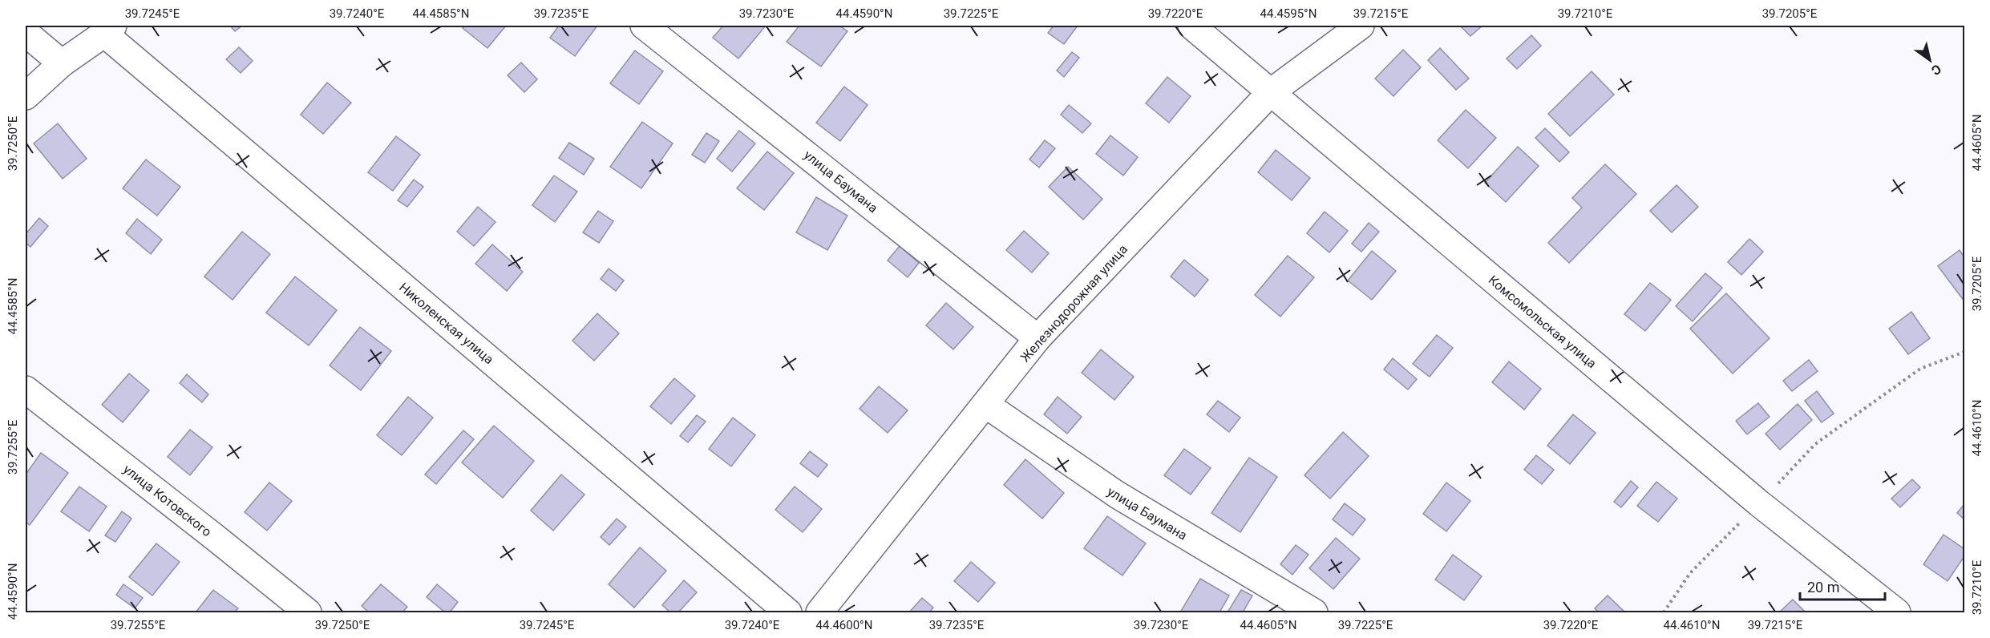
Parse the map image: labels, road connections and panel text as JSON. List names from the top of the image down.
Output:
{
  "streets": {
    "street": [
      "улица Баумана",
      "Железнодорожная улица",
      "Комсомольская улица",
      "Николенская улица",
      "улица Котовского"
    ]
  },
  "crossings": [
    ["улица Баумана", "Железнодорожная улица"],
    ["Железнодорожная улица", "Комсомольская улица"]
  ],
  "scale_bar": "20 m",
  "north": "bottom right",
  "coordinates": [
    "39.7245°E",
    "39.7240°E",
    "44.4585°N",
    "39.7235°E",
    "39.7230°E",
    "44.4590°N",
    "39.7225°E",
    "39.7220°E",
    "44.4595°N",
    "39.7215°E",
    "39.7210°E",
    "39.7205°E",
    "44.4605°N",
    "39.7250°E",
    "44.4610°N",
    "39.7255°E",
    "44.4600°N"
  ]
}
